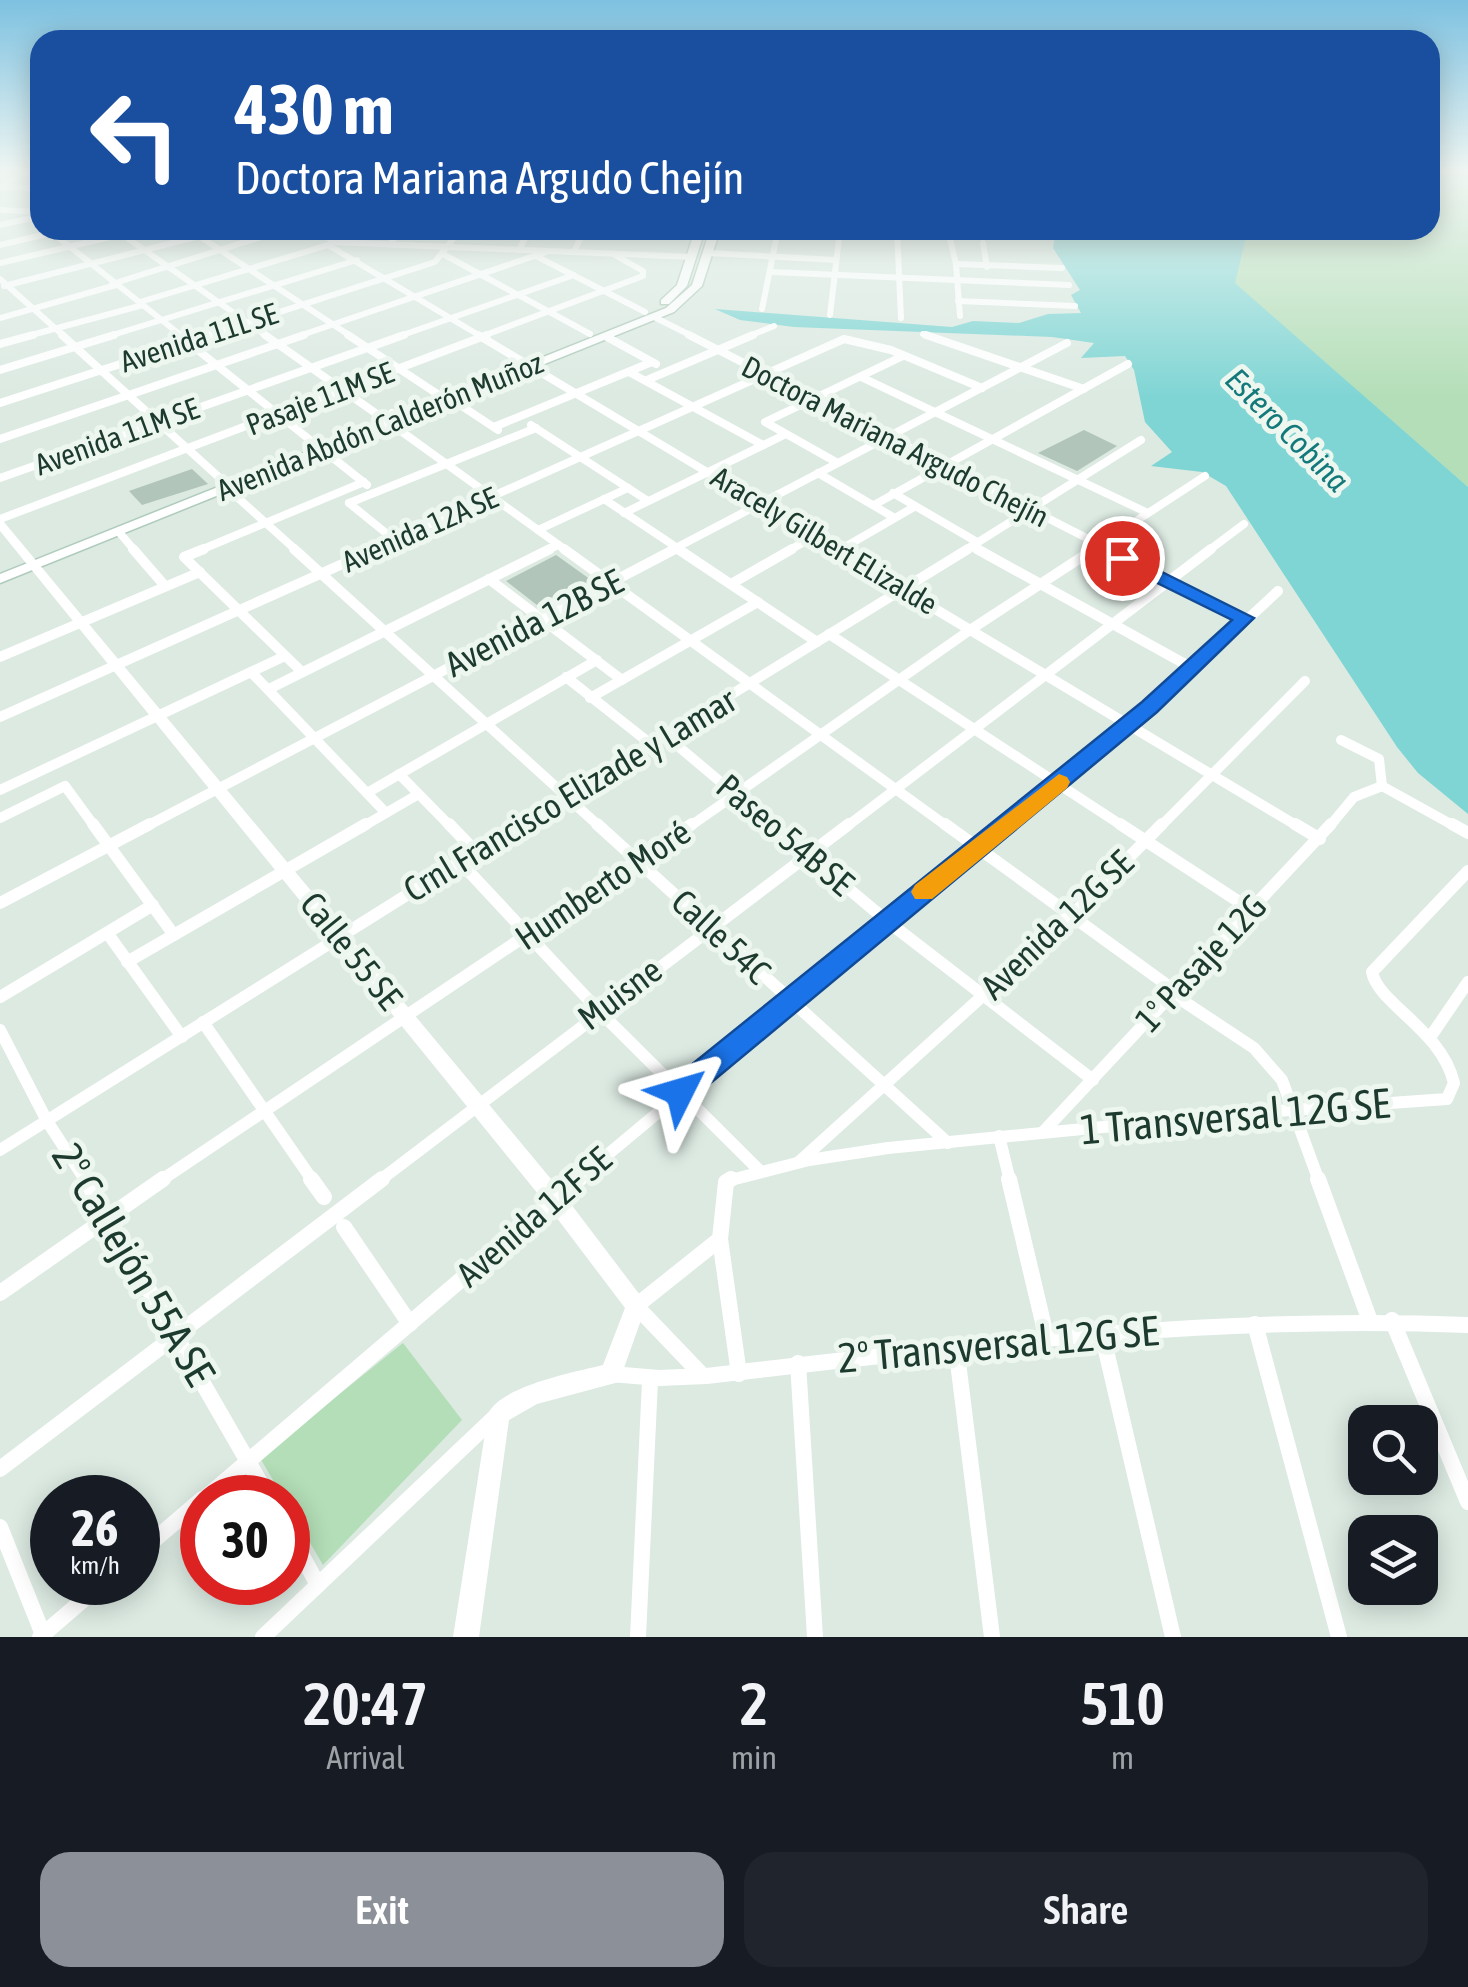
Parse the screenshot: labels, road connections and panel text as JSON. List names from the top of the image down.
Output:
{
  "streets": {
    "main road": ["Avenida Abdón Calderón Muñoz"],
    "street": [
      "Avenida 11L SE",
      "Pasaje 11M SE",
      "Avenida 11M SE",
      "Doctora Mariana Argudo Chejín",
      "Avenida 12A SE",
      "Aracely Gilbert ELizalde",
      "Avenida 12B SE",
      "Crnl Francisco Elizade y Lamar",
      "Paseo 54B SE",
      "Humberto Moré",
      "Avenida 12G SE",
      "Calle 54C",
      "Calle 55 SE",
      "1° Pasaje 12G",
      "Muisne",
      "1 Transversal 12G SE",
      "Avenida 12F SE",
      "2º Callejón 55A SE",
      "2º Transversal 12G SE"
    ]
  },
  "crossings": [
    ["Avenida 11L SE", "Aracely Gilbert ELizalde"],
    ["Avenida 11L SE", "Calle 54C"],
    ["Pasaje 11M SE", "Doctora Mariana Argudo Chejín"],
    ["Pasaje 11M SE", "Aracely Gilbert ELizalde"],
    ["Pasaje 11M SE", "Calle 54C"],
    ["Pasaje 11M SE", "Calle 55 SE"],
    ["Avenida Abdón Calderón Muñoz", "Doctora Mariana Argudo Chejín"],
    ["Avenida Abdón Calderón Muñoz", "Aracely Gilbert ELizalde"],
    ["Avenida Abdón Calderón Muñoz", "Calle 54C"],
    ["Avenida Abdón Calderón Muñoz", "Calle 55 SE"],
    ["Avenida 11M SE", "Doctora Mariana Argudo Chejín"],
    ["Avenida 11M SE", "Aracely Gilbert ELizalde"],
    ["Avenida 11M SE", "Calle 54C"],
    ["Doctora Mariana Argudo Chejín", "Avenida 12A SE"],
    ["Doctora Mariana Argudo Chejín", "Avenida 12B SE"],
    ["Doctora Mariana Argudo Chejín", "Crnl Francisco Elizade y Lamar"],
    ["Doctora Mariana Argudo Chejín", "Humberto Moré"],
    ["Doctora Mariana Argudo Chejín", "Muisne"],
    ["Doctora Mariana Argudo Chejín", "Avenida 12F SE"],
    ["Avenida 12A SE", "Aracely Gilbert ELizalde"],
    ["Avenida 12A SE", "Calle 54C"],
    ["Avenida 12A SE", "Calle 55 SE"],
    ["Aracely Gilbert ELizalde", "Avenida 12B SE"],
    ["Aracely Gilbert ELizalde", "Crnl Francisco Elizade y Lamar"],
    ["Aracely Gilbert ELizalde", "Humberto Moré"],
    ["Aracely Gilbert ELizalde", "Avenida 12G SE"],
    ["Aracely Gilbert ELizalde", "1° Pasaje 12G"],
    ["Aracely Gilbert ELizalde", "Muisne"],
    ["Aracely Gilbert ELizalde", "Avenida 12F SE"],
    ["Avenida 12B SE", "Calle 54C"],
    ["Avenida 12B SE", "Calle 55 SE"],
    ["Crnl Francisco Elizade y Lamar", "Paseo 54B SE"],
    ["Crnl Francisco Elizade y Lamar", "Calle 54C"],
    ["Crnl Francisco Elizade y Lamar", "Calle 55 SE"],
    ["Crnl Francisco Elizade y Lamar", "2º Callejón 55A SE"],
    ["Paseo 54B SE", "Humberto Moré"],
    ["Paseo 54B SE", "Avenida 12G SE"],
    ["Paseo 54B SE", "1° Pasaje 12G"],
    ["Paseo 54B SE", "Muisne"],
    ["Paseo 54B SE", "Avenida 12F SE"],
    ["Humberto Moré", "Calle 54C"],
    ["Humberto Moré", "Calle 55 SE"],
    ["Humberto Moré", "2º Callejón 55A SE"],
    ["Avenida 12G SE", "Calle 54C"],
    ["Avenida 12G SE", "1 Transversal 12G SE"],
    ["Calle 54C", "Muisne"],
    ["Calle 54C", "1 Transversal 12G SE"],
    ["Calle 54C", "Avenida 12F SE"],
    ["Calle 55 SE", "Muisne"],
    ["Calle 55 SE", "Avenida 12F SE"],
    ["Calle 55 SE", "2º Transversal 12G SE"],
    ["1° Pasaje 12G", "1 Transversal 12G SE"],
    ["Muisne", "2º Callejón 55A SE"],
    ["Avenida 12F SE", "2º Callejón 55A SE"]
  ],
  "water": ["Estero Cobina"],
  "page": {
    "turn": ["430 m", "Doctora Mariana Argudo Chejín"],
    "speed": "26 km/h",
    "limit": "30",
    "eta": [
      "20:47",
      "Arrival",
      "2",
      "min",
      "510",
      "m"
    ],
    "buttons": ["Exit", "Share"]
  }
}
